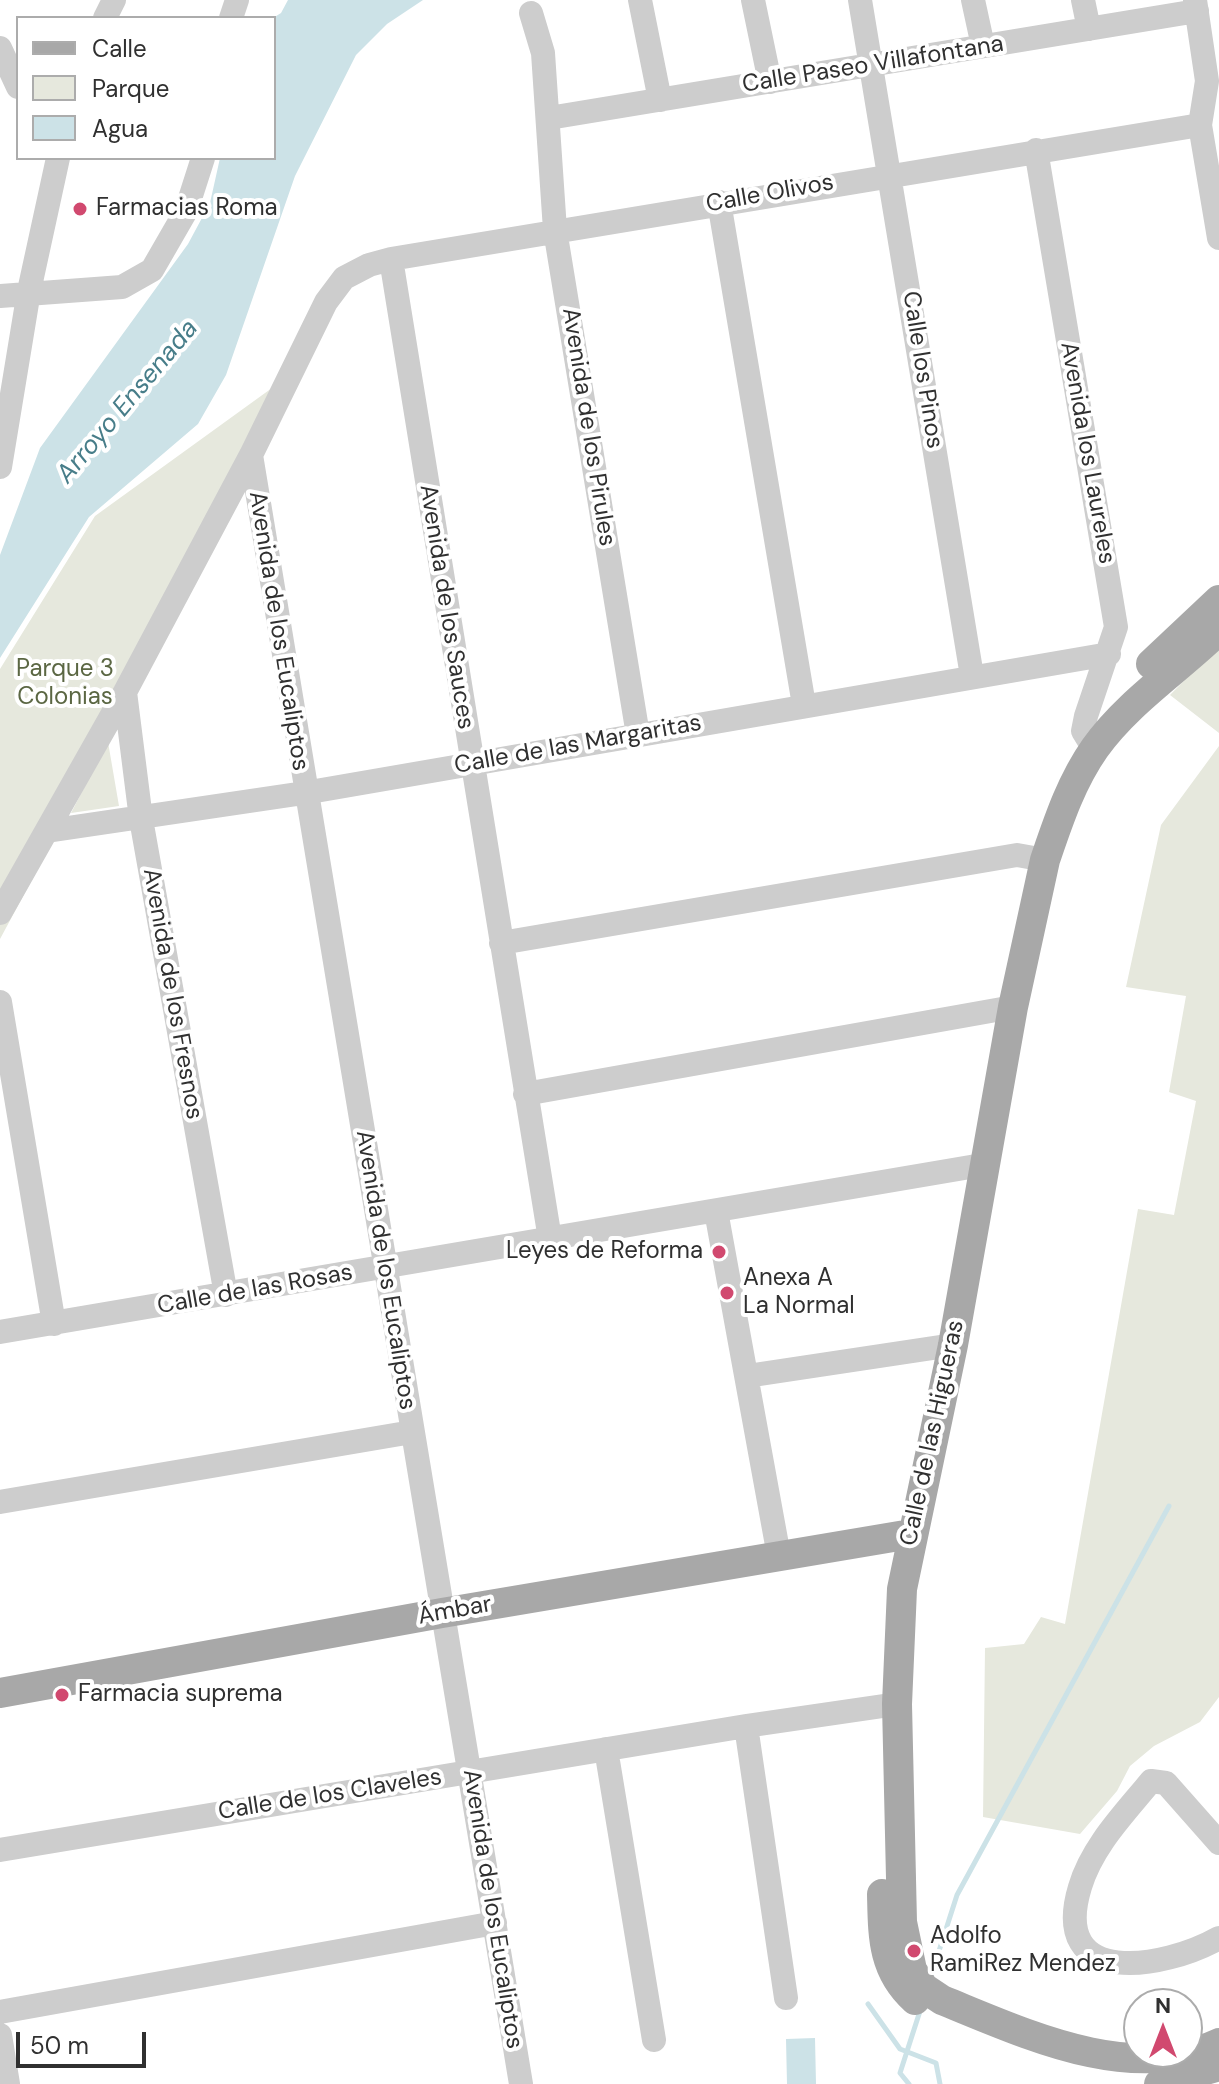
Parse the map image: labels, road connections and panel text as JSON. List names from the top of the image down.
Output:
{
  "streets": {
    "main road": ["Calle de las Higueras", "Ámbar"],
    "street": [
      "Calle Paseo Villafontana",
      "Calle Olivos",
      "Calle los Pinos",
      "Avenida de los Pirules",
      "Avenida los Laureles",
      "Avenida de los Sauces",
      "Avenida de los Eucaliptos",
      "Calle de las Margaritas",
      "Avenida de los Fresnos",
      "Calle de las Rosas",
      "Calle de los Claveles"
    ]
  },
  "crossings": [
    ["Calle Paseo Villafontana", "Calle los Pinos"],
    ["Calle Paseo Villafontana", "Avenida de los Pirules"],
    ["Calle Olivos", "Calle los Pinos"],
    ["Calle Olivos", "Avenida de los Pirules"],
    ["Calle Olivos", "Avenida los Laureles"],
    ["Calle Olivos", "Avenida de los Sauces"],
    ["Calle Olivos", "Avenida de los Eucaliptos"],
    ["Calle los Pinos", "Calle de las Margaritas"],
    ["Avenida de los Pirules", "Calle de las Margaritas"],
    ["Avenida los Laureles", "Calle de las Margaritas"],
    ["Avenida los Laureles", "Calle de las Higueras"],
    ["Avenida de los Sauces", "Calle de las Margaritas"],
    ["Avenida de los Sauces", "Calle de las Rosas"],
    ["Avenida de los Eucaliptos", "Calle de las Margaritas"],
    ["Avenida de los Eucaliptos", "Calle de las Rosas"],
    ["Avenida de los Eucaliptos", "Ámbar"],
    ["Avenida de los Eucaliptos", "Calle de los Claveles"],
    ["Calle de las Margaritas", "Avenida de los Fresnos"],
    ["Avenida de los Fresnos", "Calle de las Rosas"],
    ["Calle de las Rosas", "Calle de las Higueras"],
    ["Calle de las Higueras", "Ámbar"],
    ["Calle de las Higueras", "Calle de los Claveles"]
  ],
  "water": ["Arroyo Ensenada"],
  "parks": ["Parque 3 Colonias"],
  "places": [
    "Farmacias Roma",
    "Leyes de Reforma",
    "Anexa A La Normal",
    "Farmacia suprema",
    "Adolfo RamiRez Mendez"
  ],
  "legend": ["Calle", "Parque", "Agua"],
  "scale_bar": "50 m",
  "north": "top"
}
